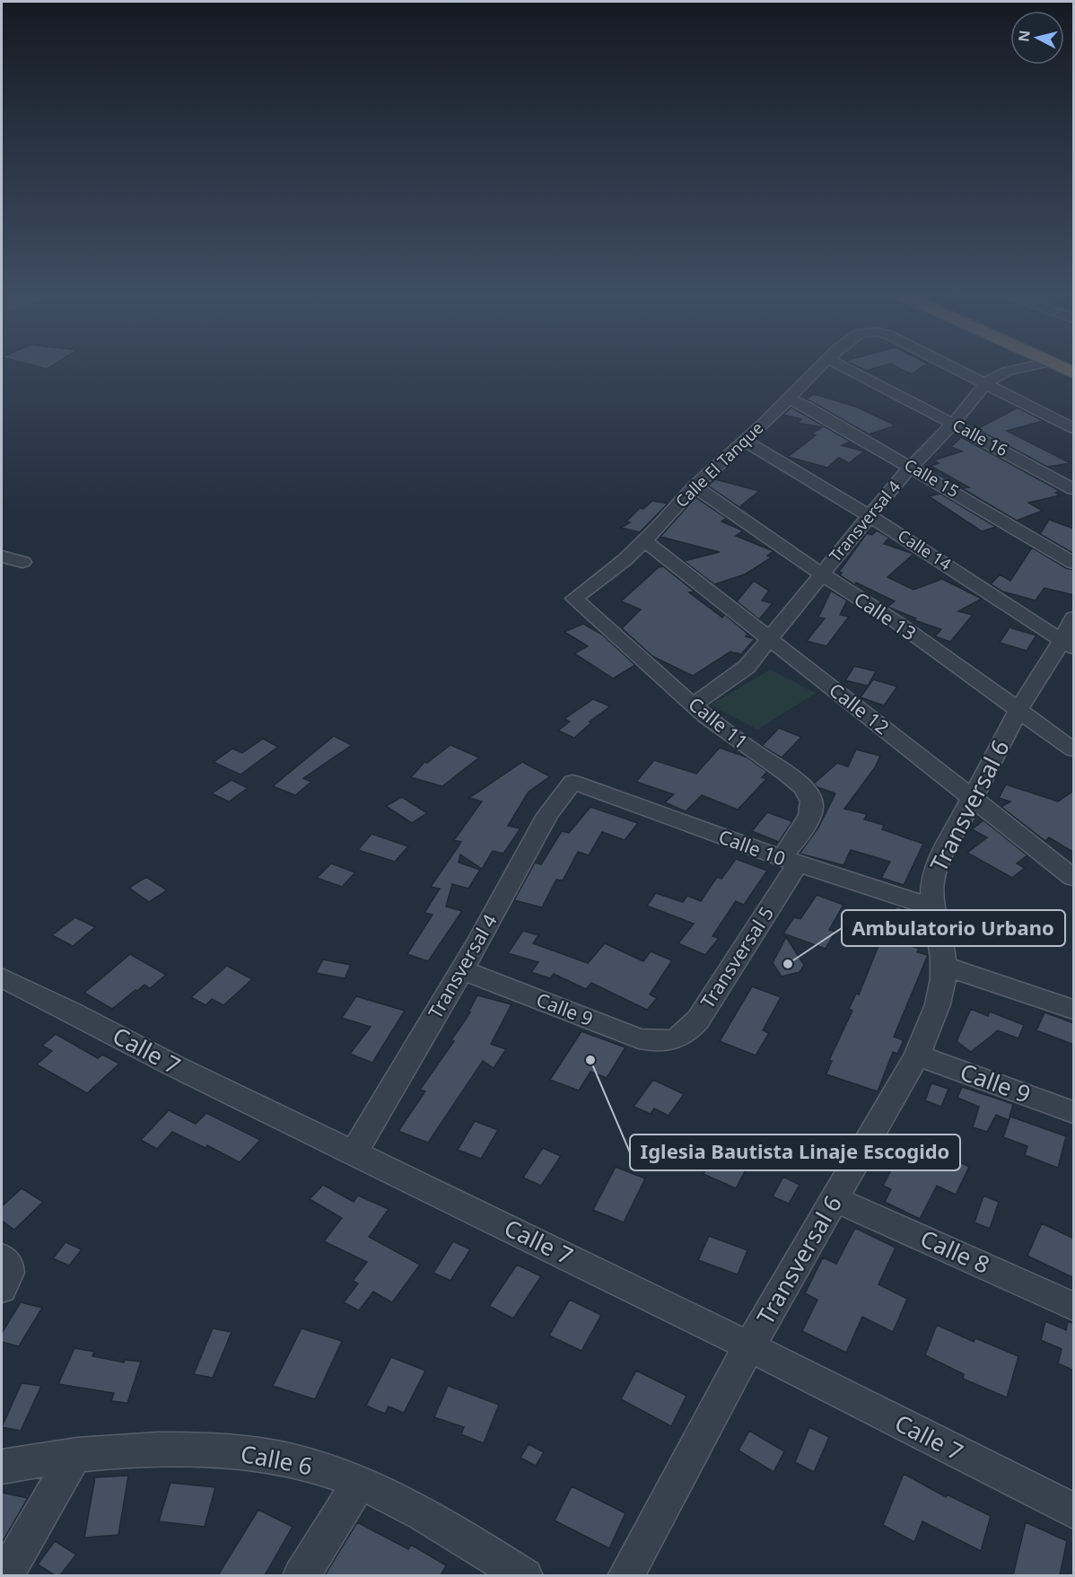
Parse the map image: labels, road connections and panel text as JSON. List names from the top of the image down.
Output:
{
  "streets": {
    "street": [
      "Calle 16",
      "Calle El Tanque",
      "Calle 15",
      "Transversal 4",
      "Calle 14",
      "Calle 13",
      "Calle 12",
      "Calle 11",
      "Transversal 6",
      "Calle 10",
      "Transversal 5",
      "Calle 9",
      "Calle 7",
      "Calle 8",
      "Calle 6"
    ]
  },
  "crossings": [
    ["Calle 16", "Transversal 4"],
    ["Calle El Tanque", "Calle 15"],
    ["Calle El Tanque", "Transversal 4"],
    ["Calle El Tanque", "Calle 14"],
    ["Calle El Tanque", "Calle 13"],
    ["Calle El Tanque", "Calle 12"],
    ["Calle El Tanque", "Calle 11"],
    ["Calle 15", "Transversal 4"],
    ["Transversal 4", "Calle 14"],
    ["Transversal 4", "Calle 13"],
    ["Transversal 4", "Calle 12"],
    ["Transversal 4", "Calle 11"],
    ["Transversal 4", "Calle 10"],
    ["Transversal 4", "Calle 9"],
    ["Transversal 4", "Calle 7"],
    ["Calle 14", "Transversal 6"],
    ["Calle 13", "Transversal 6"],
    ["Calle 12", "Transversal 6"],
    ["Calle 11", "Calle 10"],
    ["Calle 11", "Transversal 5"],
    ["Transversal 6", "Calle 10"],
    ["Transversal 6", "Calle 9"],
    ["Transversal 6", "Calle 7"],
    ["Transversal 6", "Calle 8"],
    ["Calle 10", "Transversal 5"],
    ["Transversal 5", "Calle 9"]
  ],
  "places": ["Ambulatorio Urbano", "Iglesia Bautista Linaje Escogido"],
  "north": "left"
}
